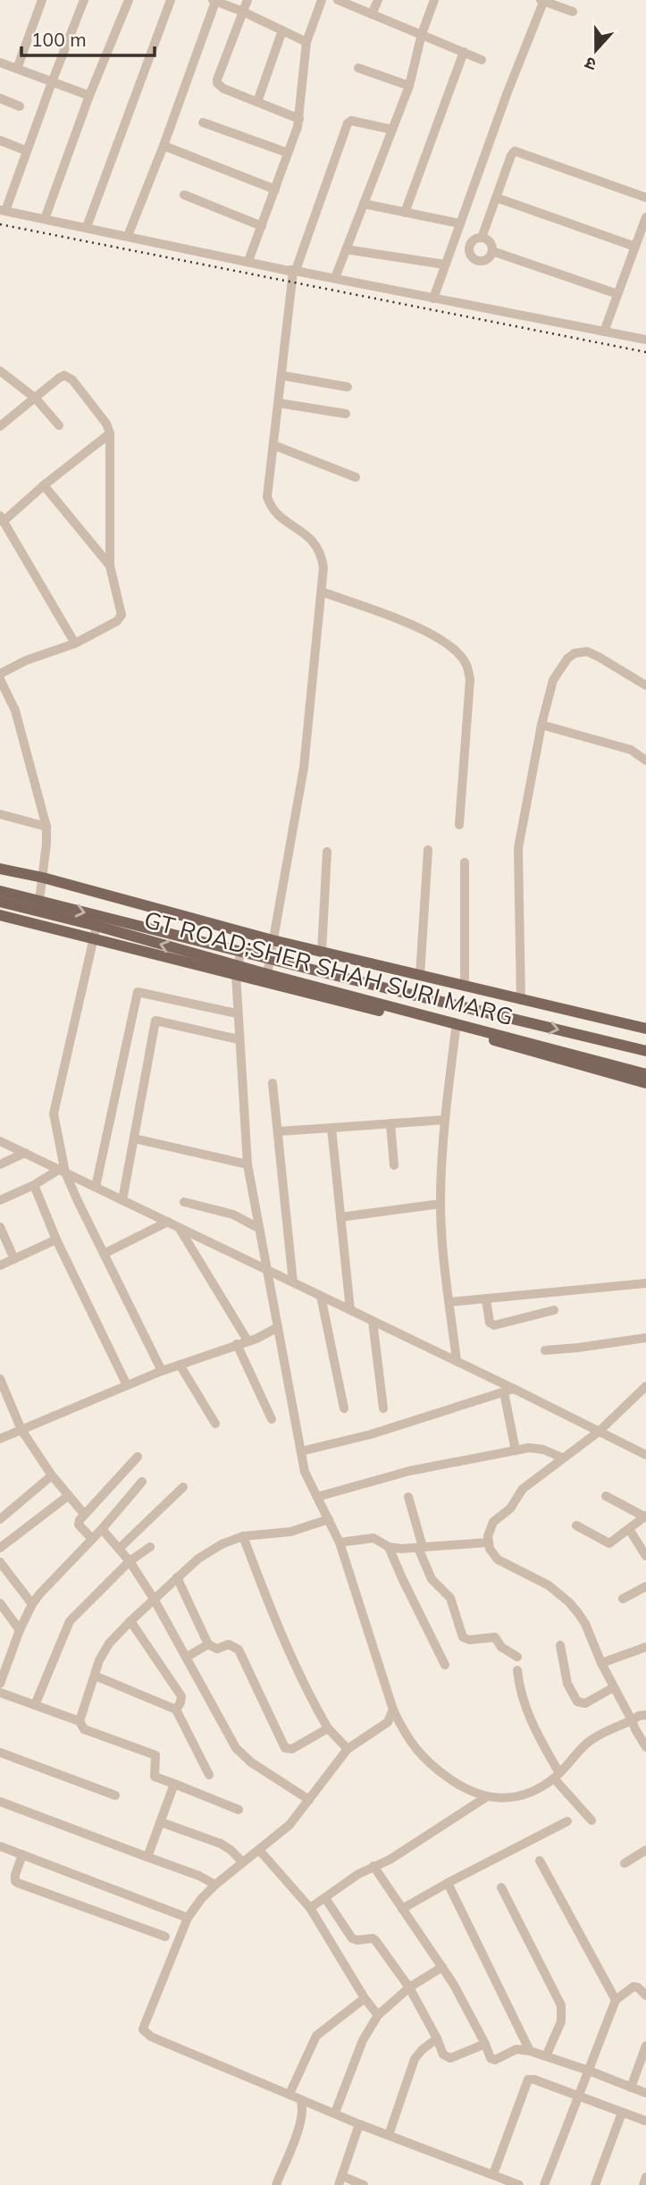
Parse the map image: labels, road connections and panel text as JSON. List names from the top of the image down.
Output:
{
  "streets": {
    "main road": ["GT ROAD;SHER SHAH SURI MARG"]
  },
  "scale_bar": "100 m",
  "north": "bottom"
}
